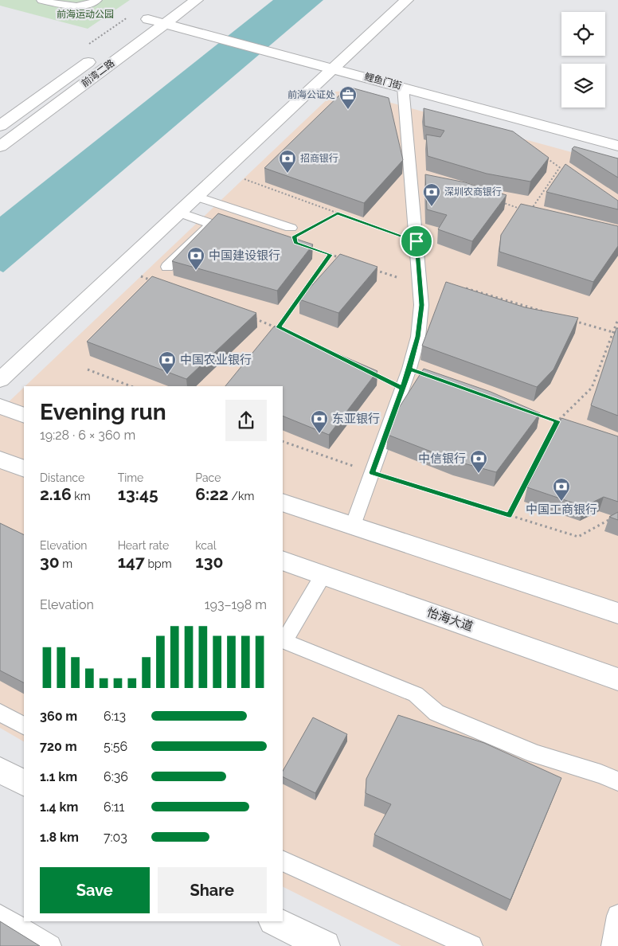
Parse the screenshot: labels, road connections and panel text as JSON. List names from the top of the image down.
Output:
{
  "streets": {
    "street": ["前湾二路", "鲤鱼门街", "怡海大道"]
  },
  "crossings": [
    ["前湾二路", "鲤鱼门街"]
  ],
  "parks": ["前海运动公园"],
  "places": {
    "office": ["前海公证处"],
    "bank": [
      "招商银行",
      "深圳农商银行",
      "中国建设银行",
      "中国农业银行",
      "东亚银行",
      "中信银行",
      "中国工商银行"
    ]
  },
  "page": {
    "heading": ["Evening run", "19:28 · 6 × 360 m"],
    "stats": [
      ["Distance", "2.16 km"],
      ["Time", "13:45"],
      ["Pace", "6:22 /km"],
      ["Elevation", "30 m"],
      ["Heart rate", "147 bpm"],
      ["kcal", "130"]
    ],
    "chart": ["Elevation", "193–198 m"],
    "list": [
      {
        "name": "360 m",
        "note": "6:13"
      },
      {
        "name": "720 m",
        "note": "5:56"
      },
      {
        "name": "1.1 km",
        "note": "6:36"
      },
      {
        "name": "1.4 km",
        "note": "6:11"
      },
      {
        "name": "1.8 km",
        "note": "7:03"
      }
    ],
    "buttons": ["Save", "Share"]
  }
}
